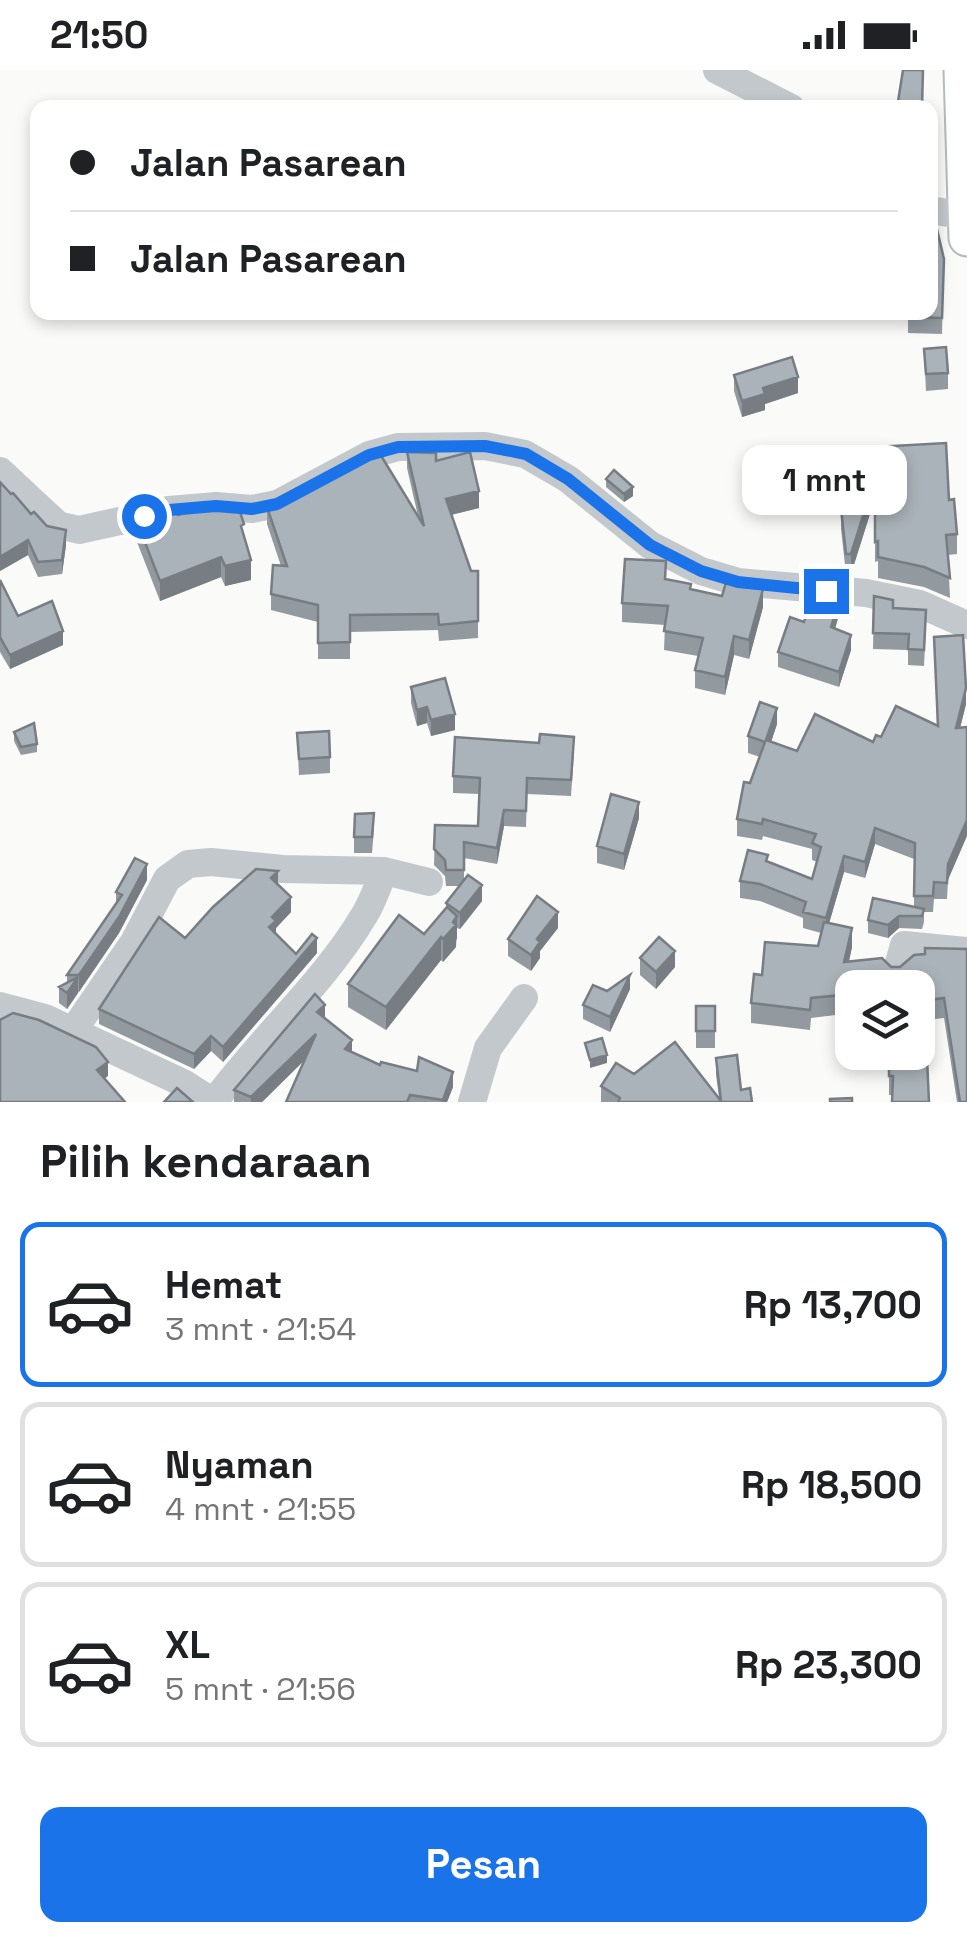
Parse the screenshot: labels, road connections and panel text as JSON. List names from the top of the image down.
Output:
{
  "page": {
    "status": "21:50",
    "banner": ["Jalan Pasarean", "Jalan Pasarean"],
    "bubble": "1 mnt",
    "heading": "Pilih kendaraan",
    "list": [
      {
        "name": "Hemat",
        "note": "3 mnt · 21:54",
        "value": "Rp 13,700"
      },
      {
        "name": "Nyaman",
        "note": "4 mnt · 21:55",
        "value": "Rp 18,500"
      },
      {
        "name": "XL",
        "note": "5 mnt · 21:56",
        "value": "Rp 23,300"
      }
    ],
    "buttons": "Pesan"
  }
}
